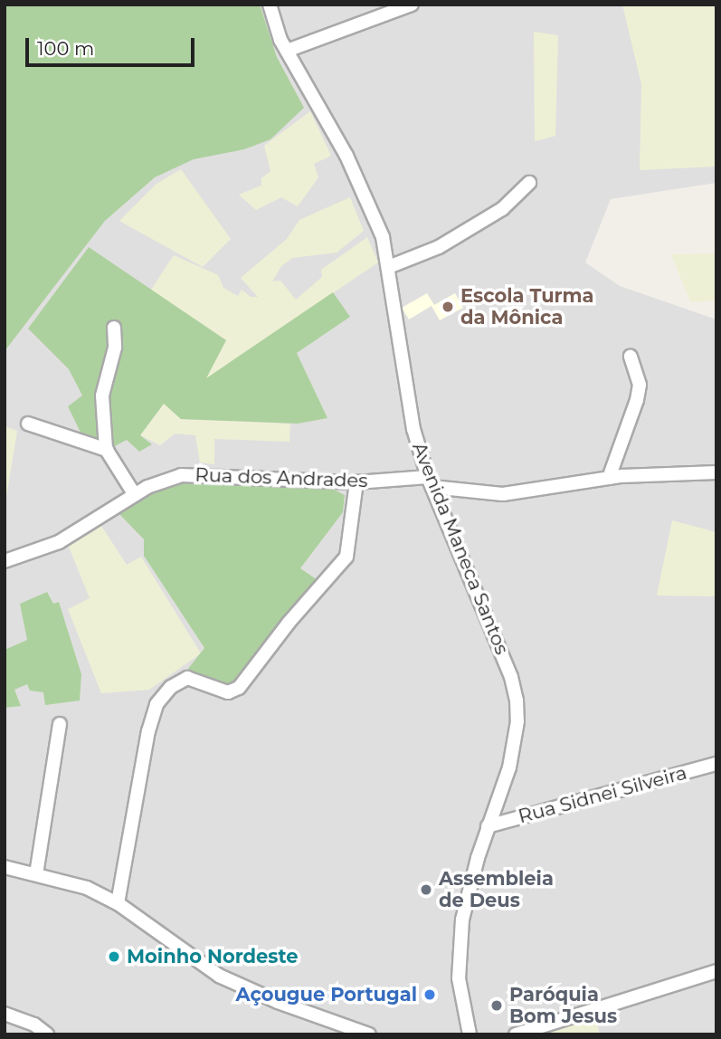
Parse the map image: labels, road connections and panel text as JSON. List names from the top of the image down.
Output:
{
  "streets": {
    "street": ["Rua dos Andrades", "Avenida Maneca Santos", "Rua Sidnei Silveira"]
  },
  "crossings": [
    ["Rua dos Andrades", "Avenida Maneca Santos"],
    ["Avenida Maneca Santos", "Rua Sidnei Silveira"]
  ],
  "places": [
    "Escola Turma da Mônica",
    "Assembleia de Deus",
    "Moinho Nordeste",
    "Açougue Portugal",
    "Paróquia Bom Jesus"
  ],
  "scale_bar": "100 m"
}
